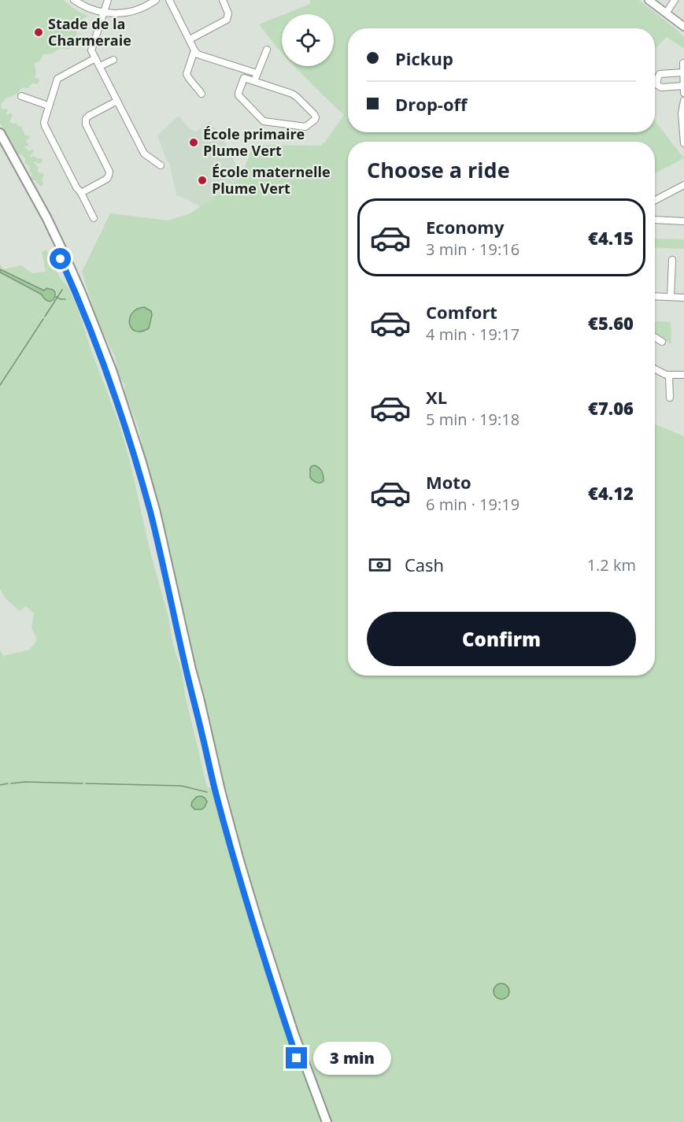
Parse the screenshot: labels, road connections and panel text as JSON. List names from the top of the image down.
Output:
{
  "places": ["Stade de la Charmeraie", "École primaire Plume Vert", "École maternelle Plume Vert"],
  "page": {
    "banner": ["Pickup", "Drop-off"],
    "heading": "Choose a ride",
    "list": [
      {
        "name": "Economy",
        "note": "3 min · 19:16",
        "value": "€4.15"
      },
      {
        "name": "Comfort",
        "note": "4 min · 19:17",
        "value": "€5.60"
      },
      {
        "name": "XL",
        "note": "5 min · 19:18",
        "value": "€7.06"
      },
      {
        "name": "Moto",
        "note": "6 min · 19:19",
        "value": "€4.12"
      }
    ],
    "pay": ["Cash", "1.2 km"],
    "buttons": "Confirm",
    "bubble": "3 min"
  }
}
